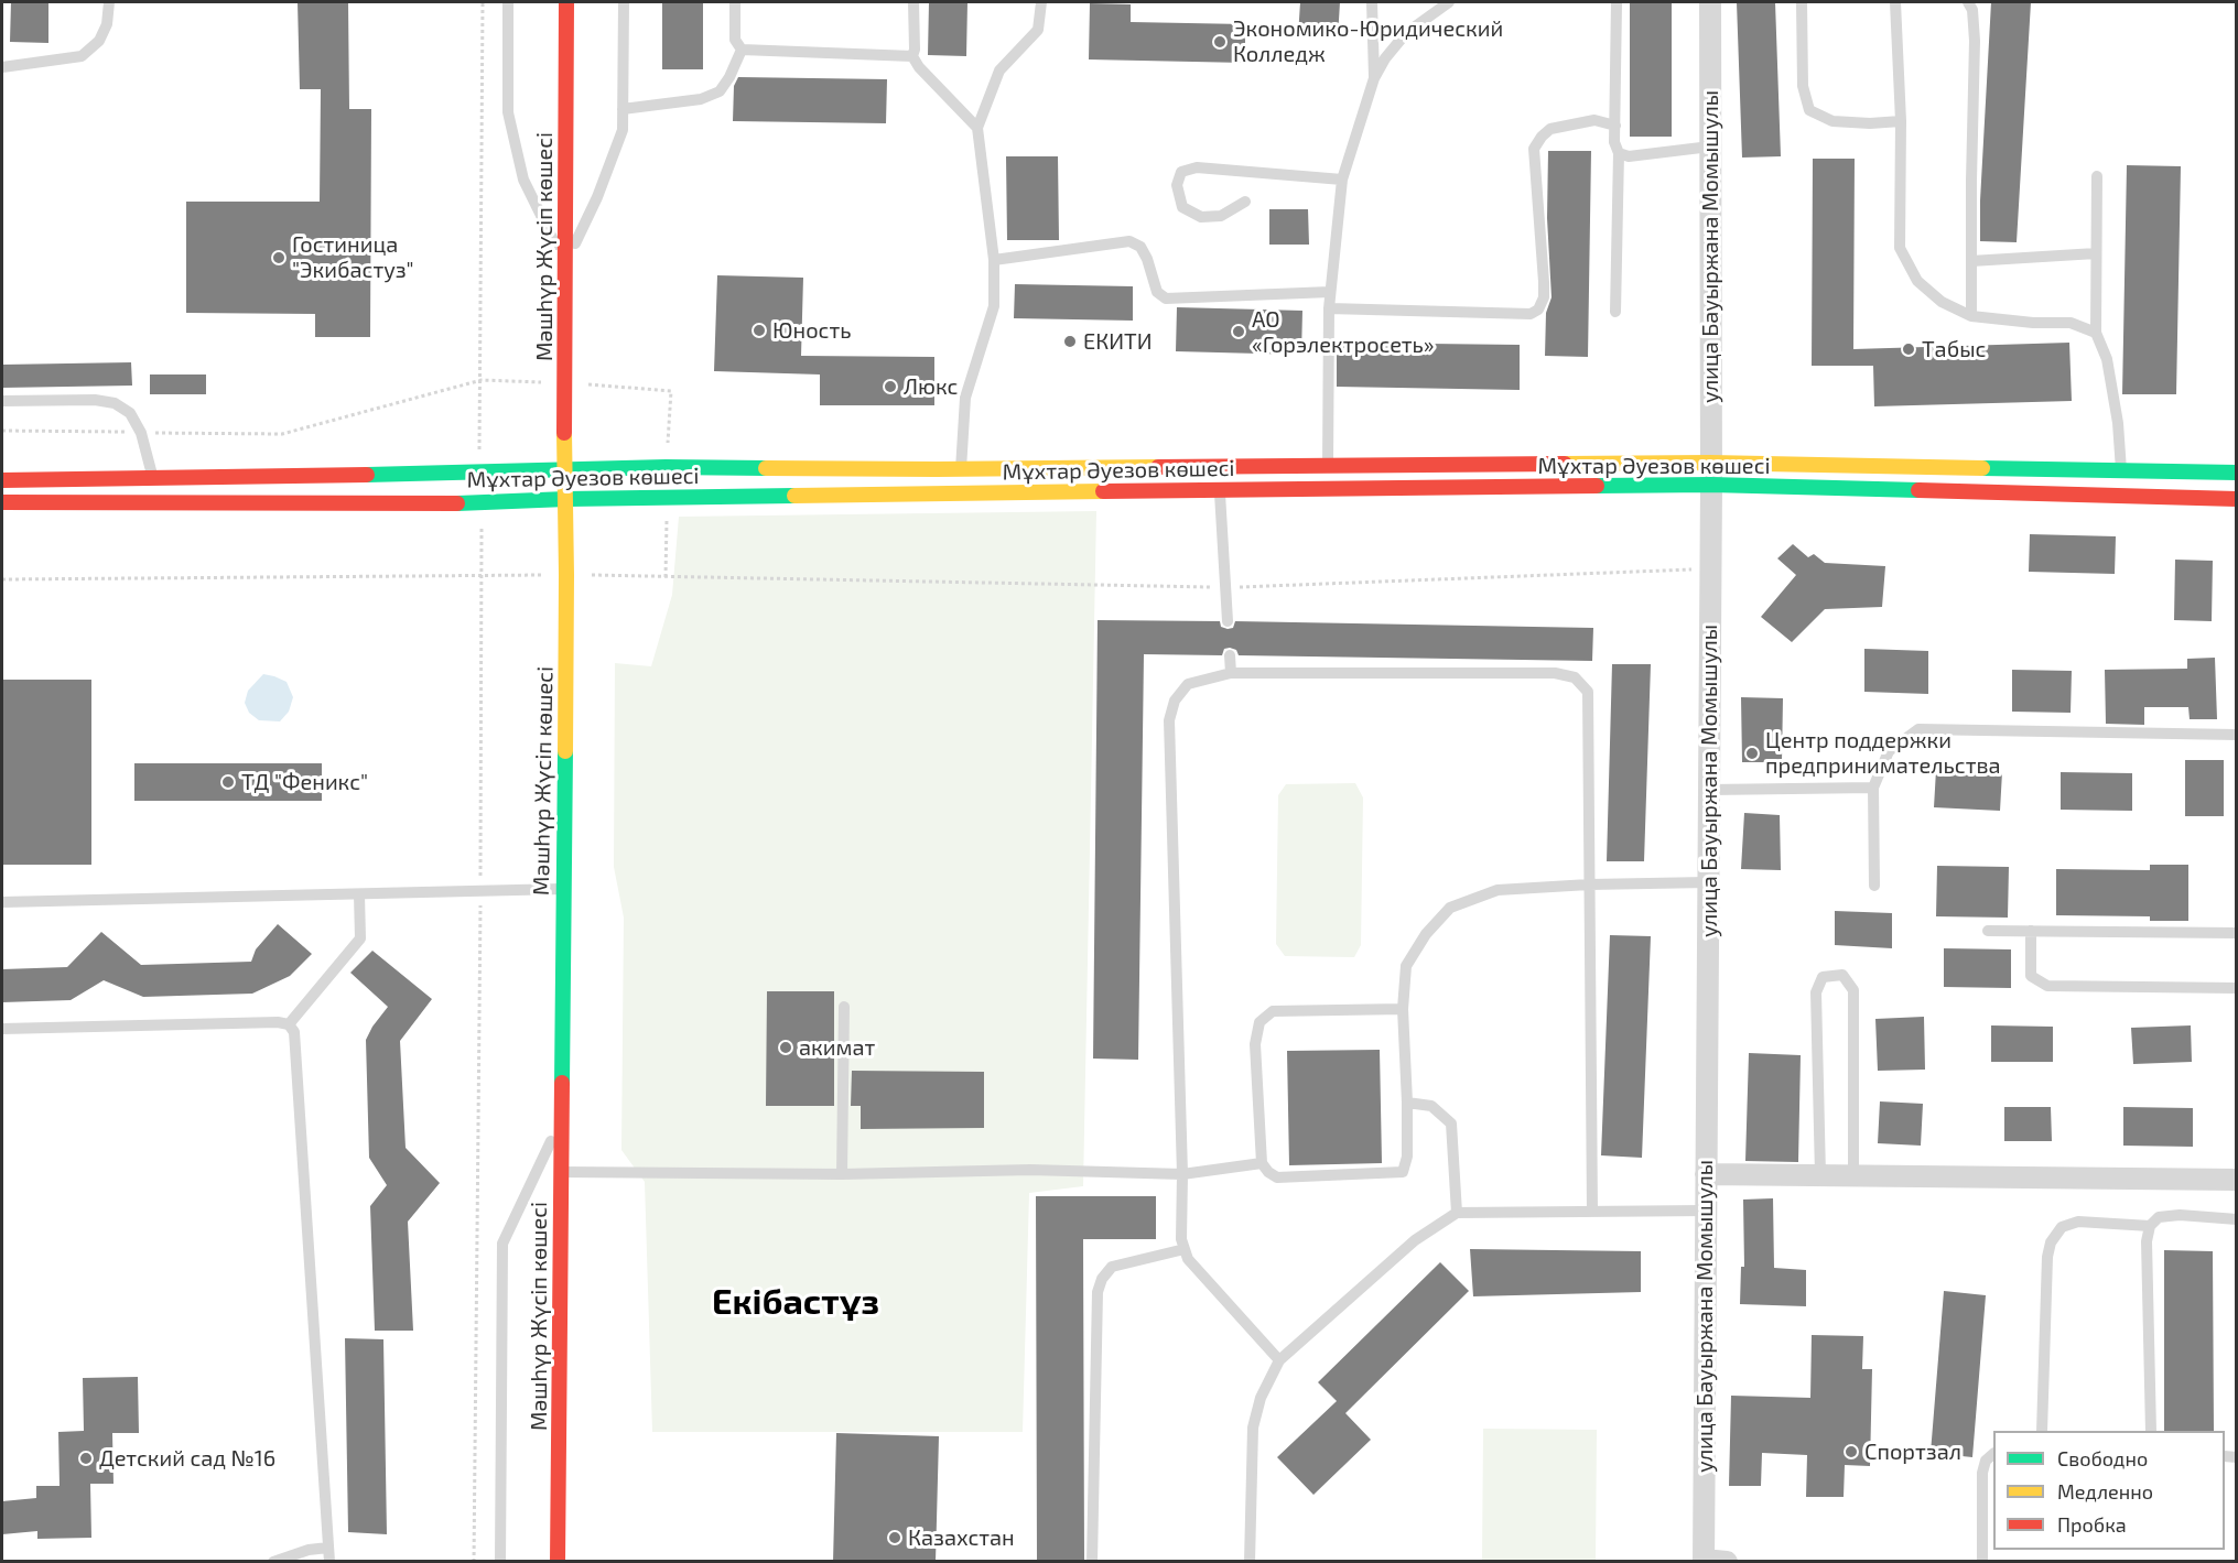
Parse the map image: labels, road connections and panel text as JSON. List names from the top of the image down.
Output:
{
  "streets": {
    "street": ["Мәшһүр Жүсіп көшесі", "улица Бауыржана Момышулы", "Мұхтар Әуезов көшесі"]
  },
  "crossings": [
    ["Мәшһүр Жүсіп көшесі", "Мұхтар Әуезов көшесі"],
    ["улица Бауыржана Момышулы", "Мұхтар Әуезов көшесі"]
  ],
  "districts": ["Екібастұз"],
  "places": [
    "Экономико-Юридический Колледж",
    "Гостиница \"Экибастуз\"",
    "Юность",
    "АО «Горэлектросеть»",
    "ЕКИТИ",
    "Табыс",
    "Люкс",
    "Центр поддержки предпринимательства",
    "ТД \"Феникс\"",
    "акимат",
    "Спортзал",
    "Детский сад №16",
    "Казахстан"
  ],
  "legend": ["Свободно", "Медленно", "Пробка"]
}
